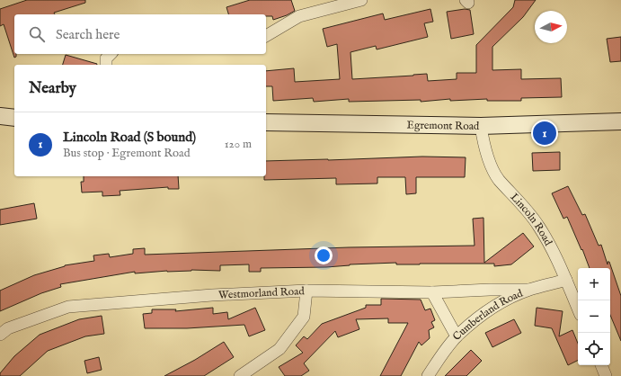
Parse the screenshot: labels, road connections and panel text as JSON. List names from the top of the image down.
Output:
{
  "streets": {
    "main road": ["Egremont Road"],
    "street": ["Lincoln Road", "Westmorland Road", "Cumberland Road"]
  },
  "crossings": [
    ["Egremont Road", "Lincoln Road"],
    ["Lincoln Road", "Cumberland Road"],
    ["Westmorland Road", "Cumberland Road"]
  ],
  "north": "right",
  "page": {
    "search": "Search here",
    "heading": "Nearby",
    "list": [
      {
        "mark": "1",
        "name": "Lincoln Road (S bound)",
        "note": "Bus stop · Egremont Road",
        "value": "120 m"
      }
    ],
    "pins": "1",
    "map_buttons": ["+", "−"]
  }
}
